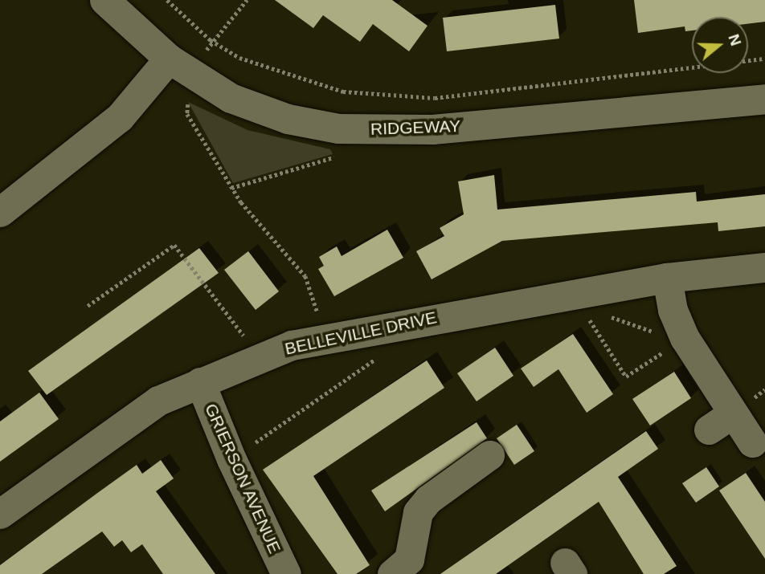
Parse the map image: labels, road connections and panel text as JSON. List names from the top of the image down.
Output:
{
  "streets": {
    "street": ["RIDGEWAY", "BELLEVILLE DRIVE", "GRIERSON AVENUE"]
  },
  "crossings": [
    ["BELLEVILLE DRIVE", "GRIERSON AVENUE"]
  ],
  "north": "right"
}
